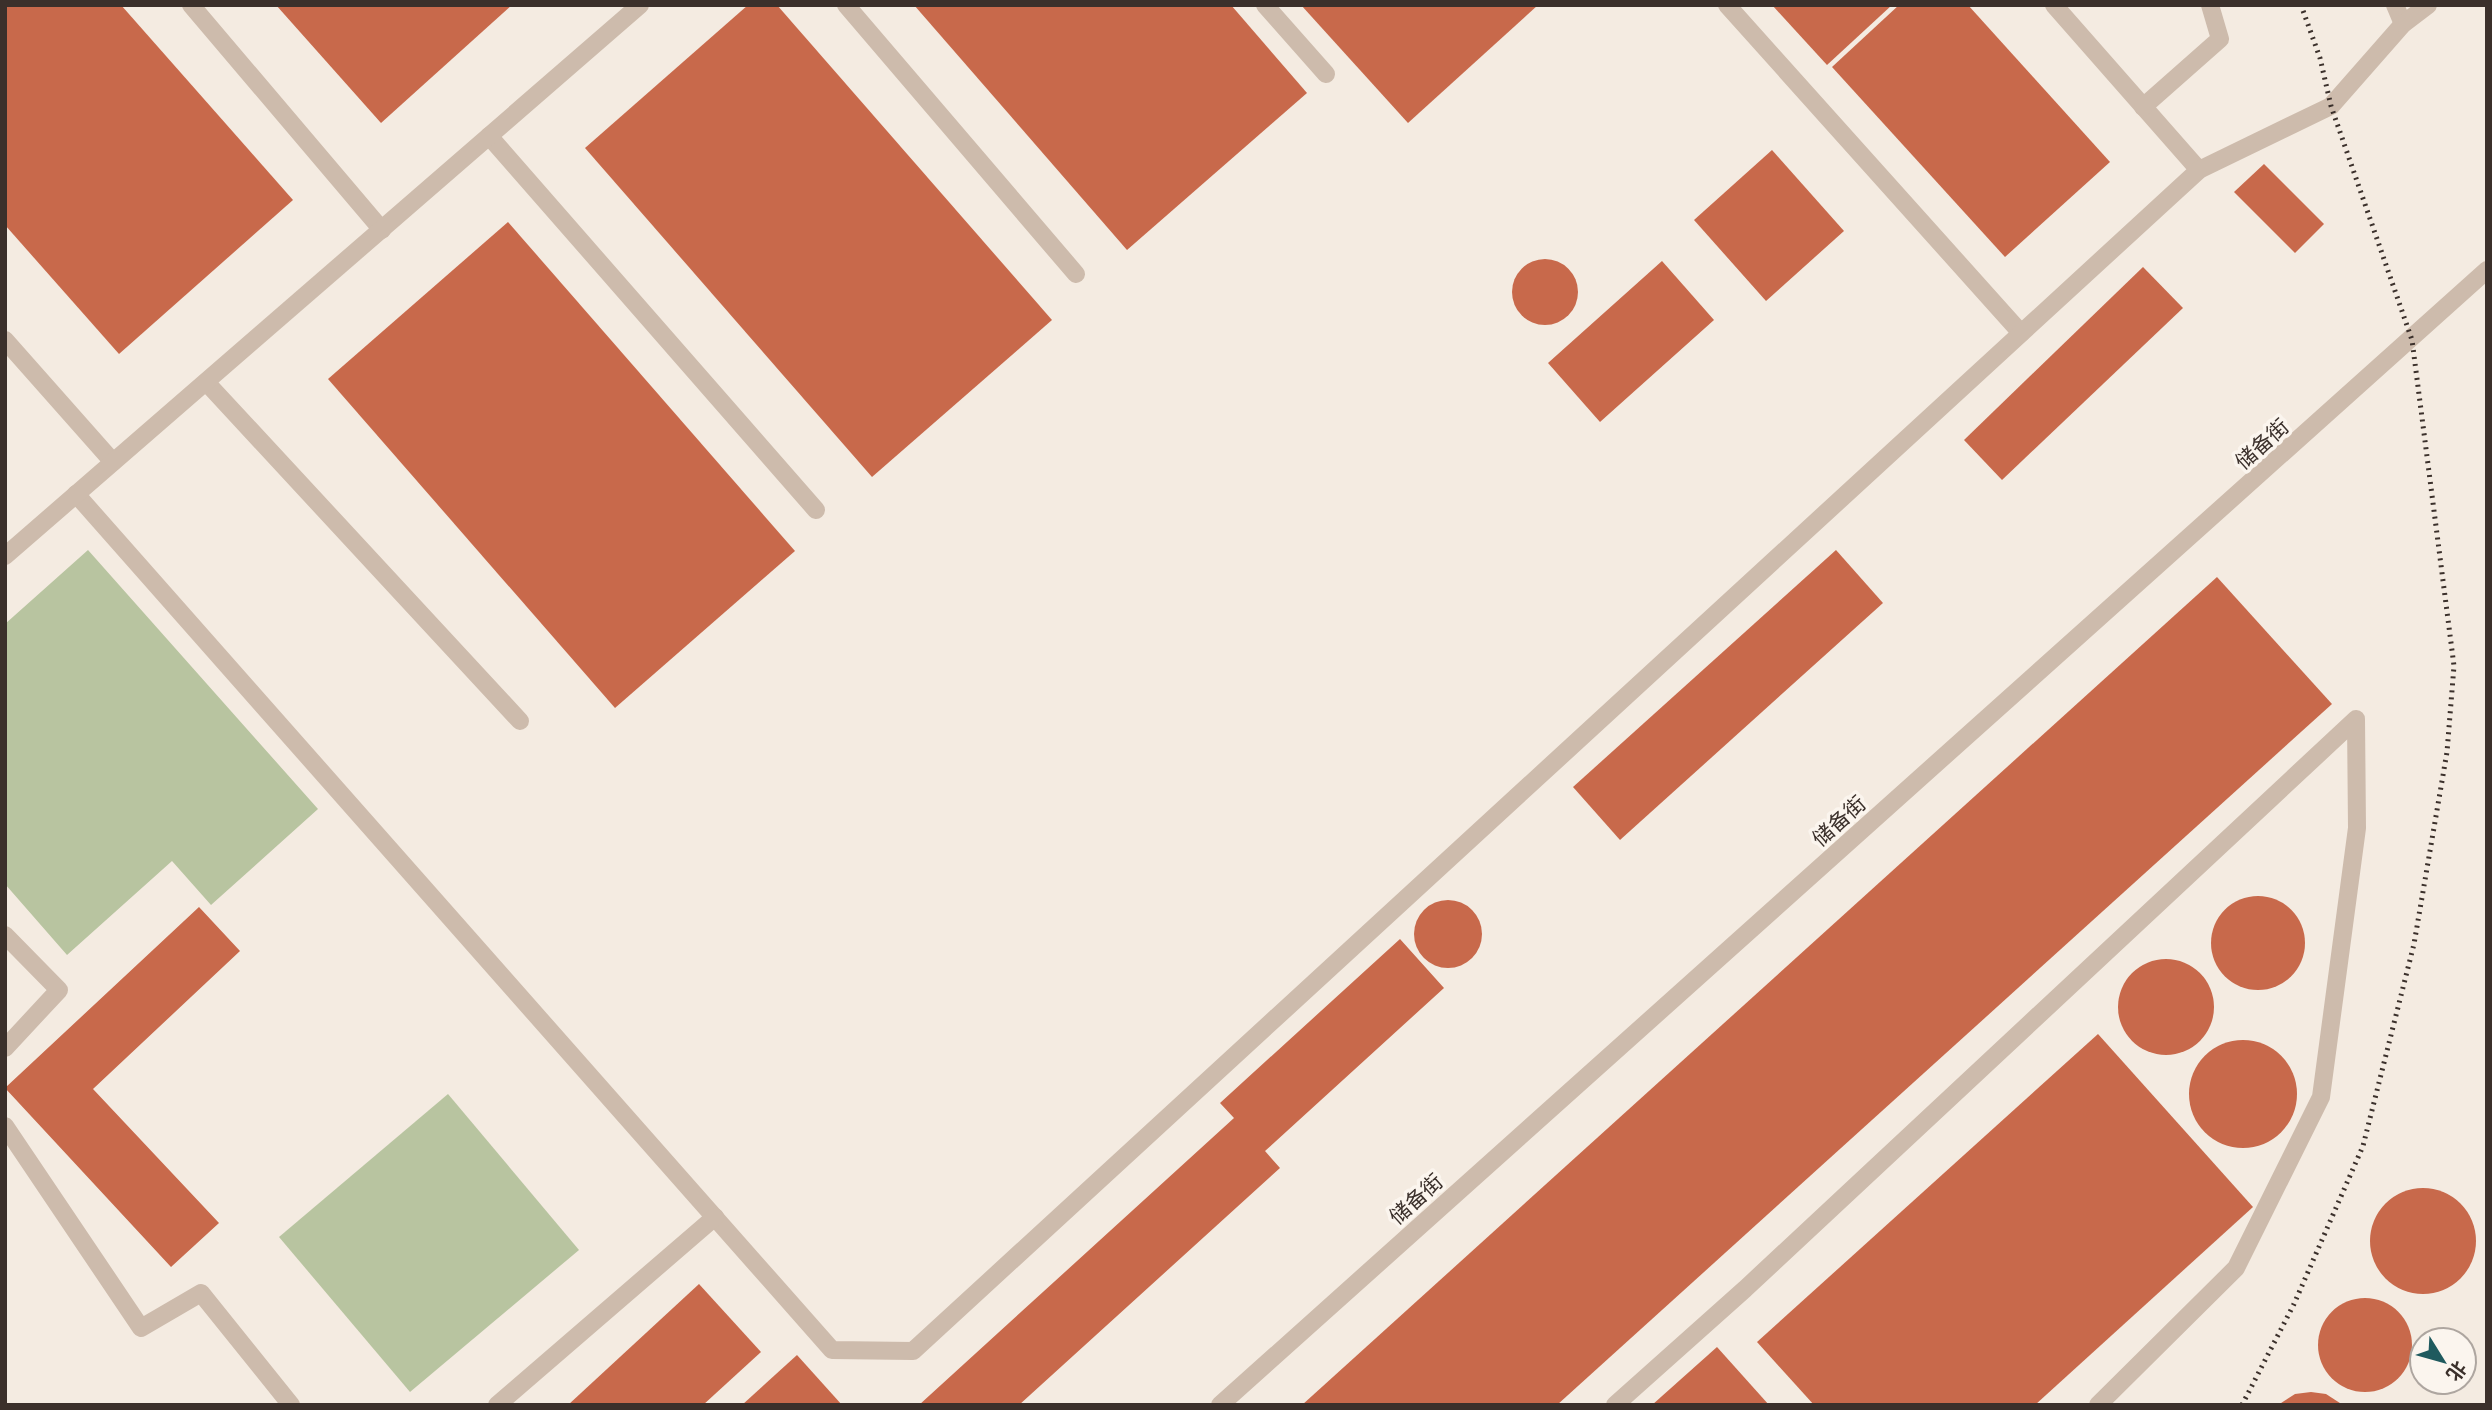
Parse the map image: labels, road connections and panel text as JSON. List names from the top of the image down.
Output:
{
  "streets": {
    "street": ["储备街"]
  },
  "north": "bottom right"
}
